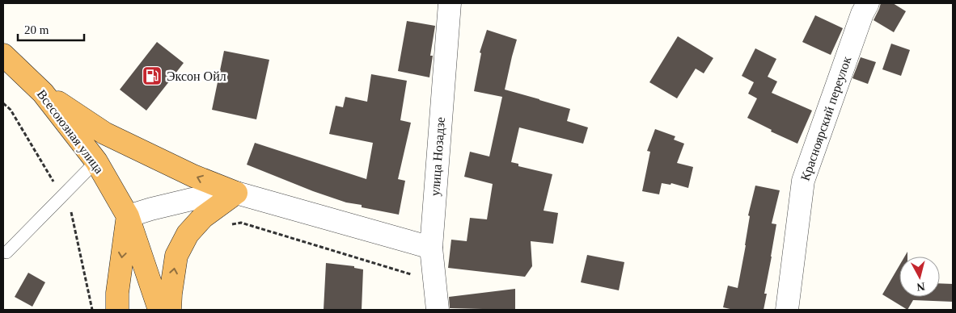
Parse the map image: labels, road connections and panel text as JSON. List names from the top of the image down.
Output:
{
  "streets": {
    "highway": ["Всесоюзная улица"],
    "street": ["Красноярский переулок", "улица Нозадзе"]
  },
  "places": {
    "fuel station": ["Эксон Ойл"]
  },
  "scale_bar": "20 m",
  "north": "bottom"
}
